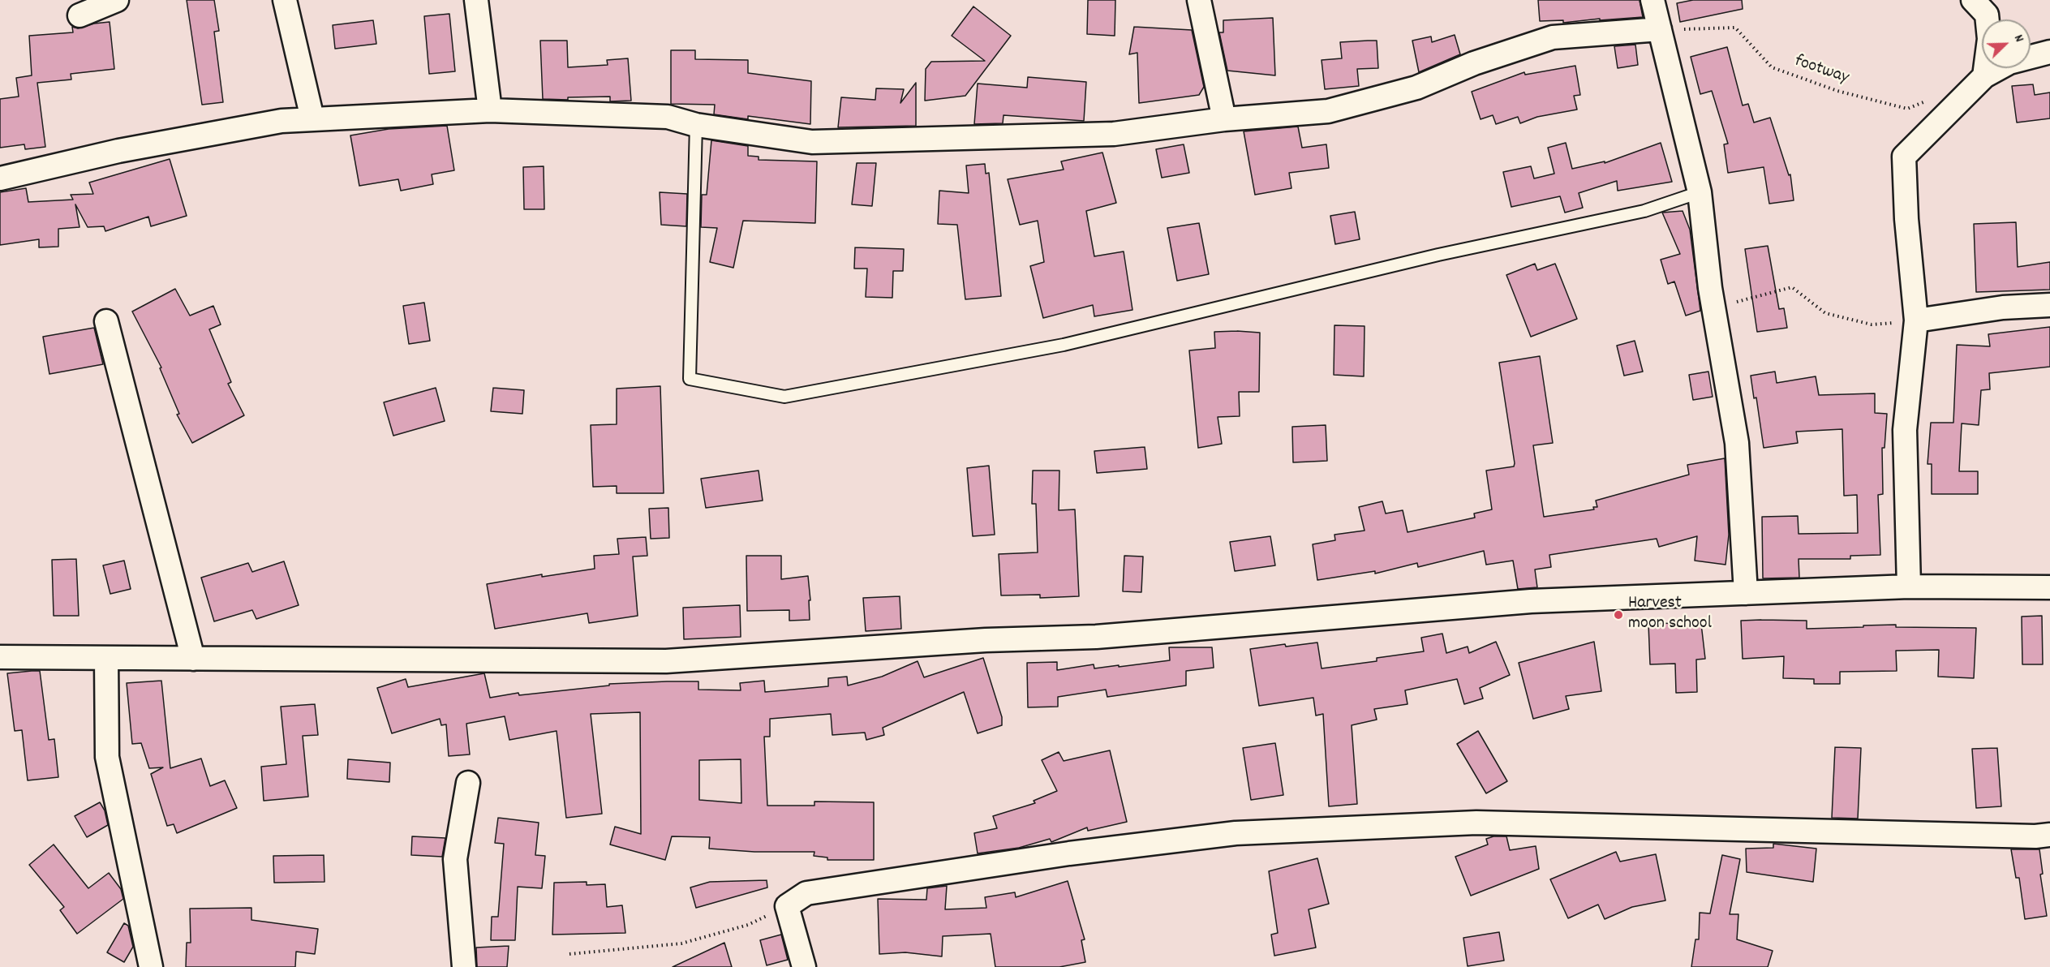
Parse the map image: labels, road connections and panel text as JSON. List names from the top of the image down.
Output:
{
  "streets": {
    "path": ["footway"]
  },
  "places": ["Harvest moon school"],
  "north": "top right"
}
